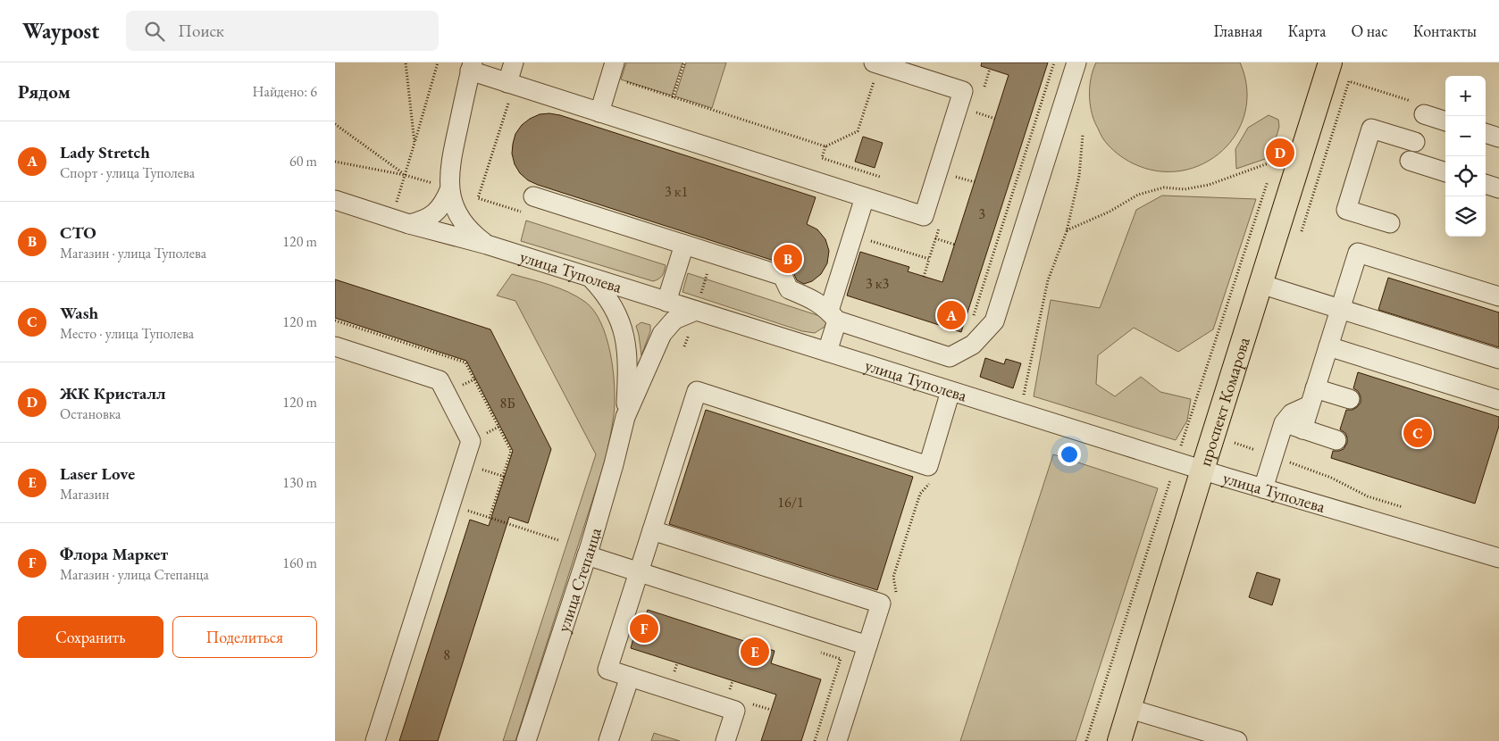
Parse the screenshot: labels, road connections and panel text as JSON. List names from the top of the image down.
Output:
{
  "streets": {
    "main road": ["проспект Комарова"],
    "street": ["улица Туполева", "улица Степанца"]
  },
  "crossings": [
    ["улица Туполева", "проспект Комарова"],
    ["улица Туполева", "улица Степанца"]
  ],
  "house_numbers": [
    "3 к1",
    "3",
    "3 к3",
    "8Б",
    "16/1",
    "8"
  ],
  "page": {
    "header": "Waypost",
    "search": "Поиск",
    "nav": [
      "Главная",
      "Карта",
      "О нас",
      "Контакты"
    ],
    "heading": ["Рядом", "Найдено: 6"],
    "map_buttons": ["+", "−"],
    "list": [
      {
        "mark": "A",
        "name": "Lady Stretch",
        "note": "Спорт · улица Туполева",
        "value": "60 m"
      },
      {
        "mark": "B",
        "name": "СТО",
        "note": "Магазин · улица Туполева",
        "value": "120 m"
      },
      {
        "mark": "C",
        "name": "Wash",
        "note": "Место · улица Туполева",
        "value": "120 m"
      },
      {
        "mark": "D",
        "name": "ЖК Кристалл",
        "note": "Остановка",
        "value": "120 m"
      },
      {
        "mark": "E",
        "name": "Laser Love",
        "note": "Магазин",
        "value": "130 m"
      },
      {
        "mark": "F",
        "name": "Флора Маркет",
        "note": "Магазин · улица Степанца",
        "value": "160 m"
      }
    ],
    "pins": [
      "D",
      "B",
      "A",
      "C",
      "F",
      "E"
    ],
    "buttons": ["Сохранить", "Поделиться"]
  }
}
